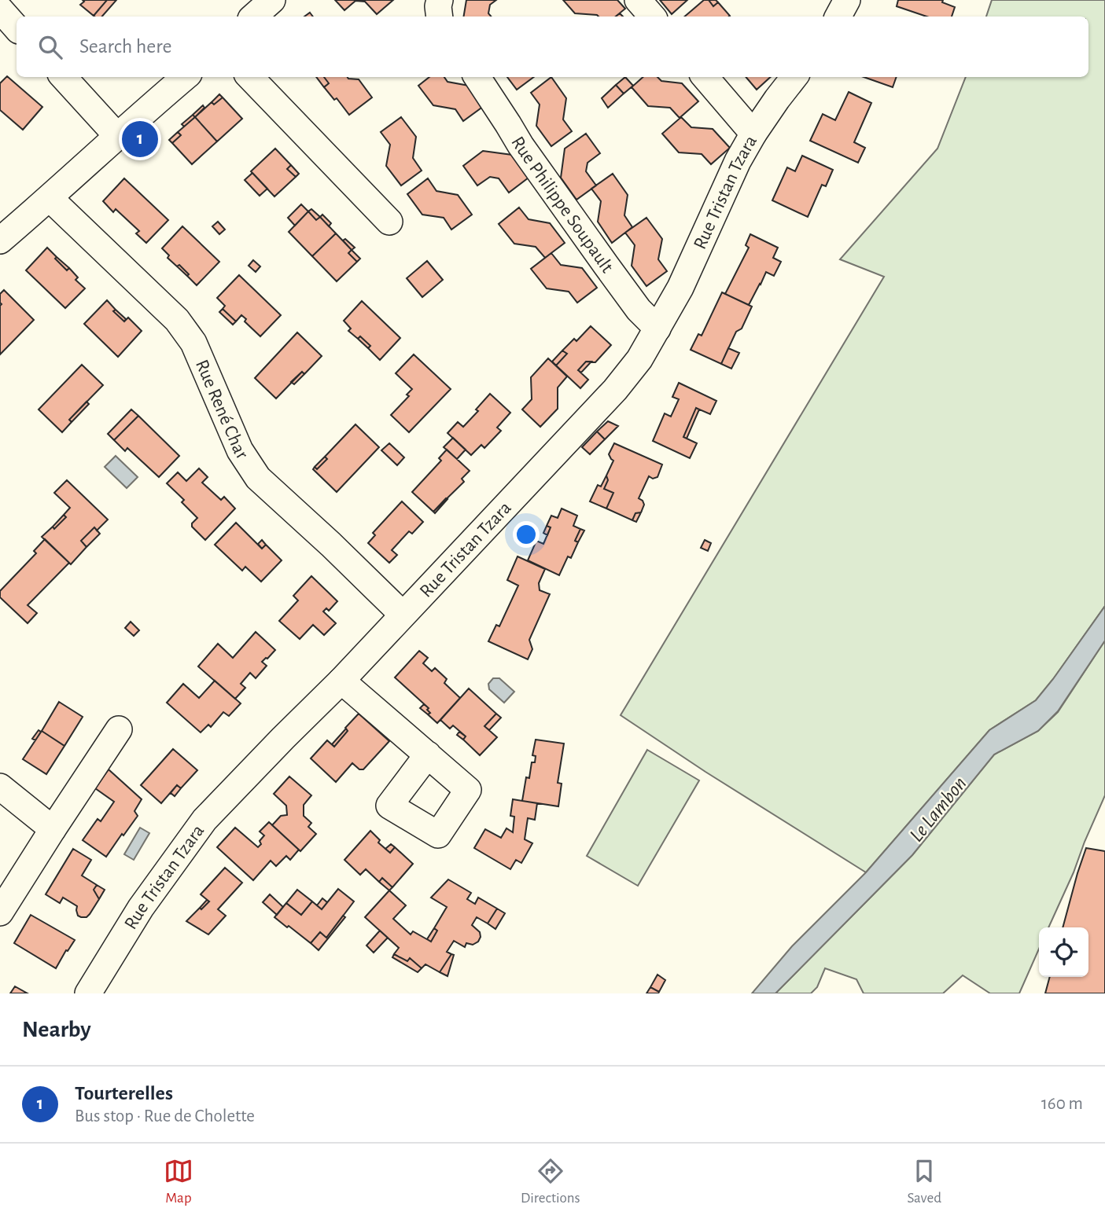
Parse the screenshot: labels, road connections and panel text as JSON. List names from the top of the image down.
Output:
{
  "streets": {
    "street": ["Rue Tristan Tzara", "Rue Philippe Soupault", "Rue René Char"]
  },
  "crossings": [
    ["Rue Tristan Tzara", "Rue Philippe Soupault"],
    ["Rue Tristan Tzara", "Rue René Char"]
  ],
  "water": ["Le Lambon"],
  "page": {
    "search": "Search here",
    "pins": "1",
    "heading": "Nearby",
    "list": [
      {
        "mark": "1",
        "name": "Tourterelles",
        "note": "Bus stop · Rue de Cholette",
        "value": "160 m"
      }
    ],
    "nav": ["Map", "Directions", "Saved"]
  }
}
